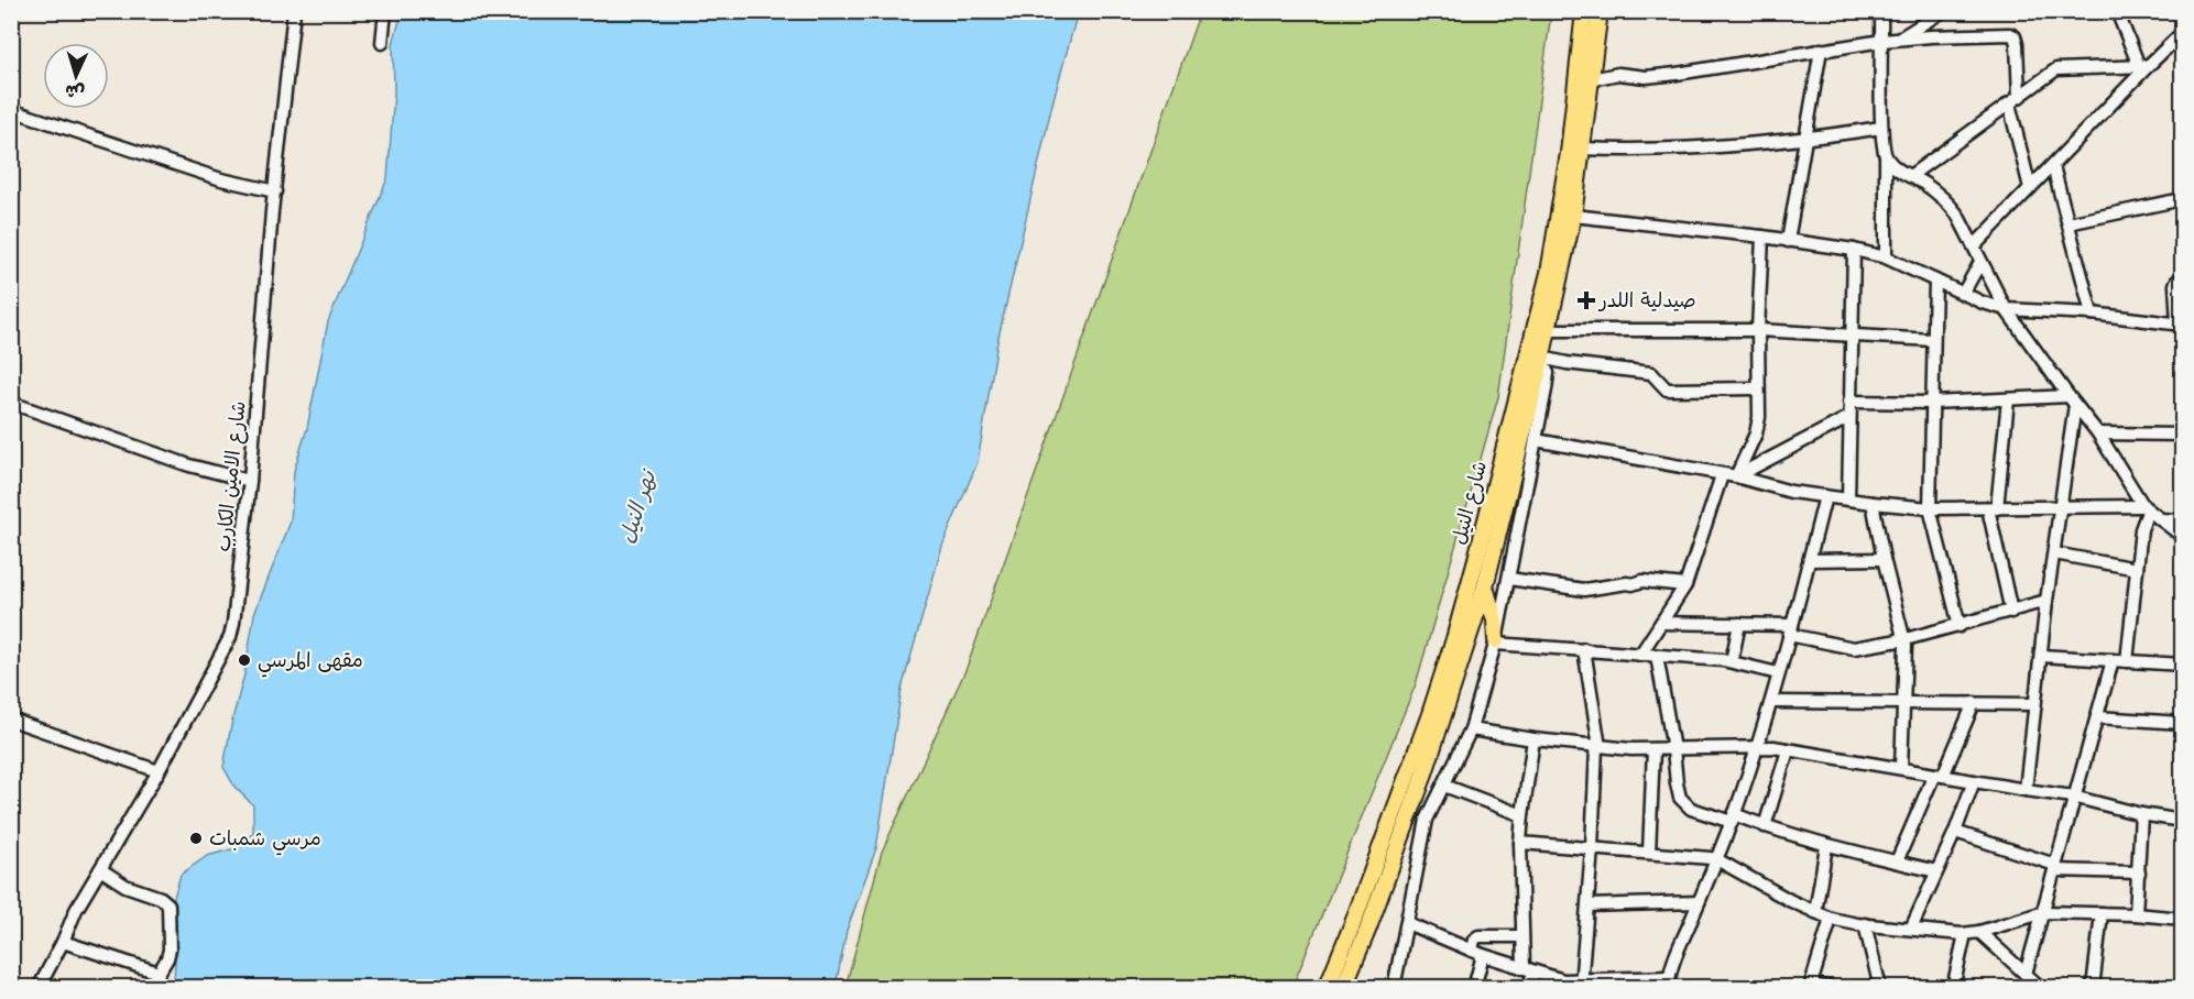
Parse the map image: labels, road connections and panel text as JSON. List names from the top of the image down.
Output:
{
  "streets": {
    "main road": ["شارع النيل"],
    "street": ["شارع الامين الكارب"]
  },
  "water": ["نهر النيل"],
  "places": {
    "health": ["صيدلية اللدر"],
    "other": ["مقهى المرسي", "مرسي شمبات"]
  },
  "north": "bottom"
}
